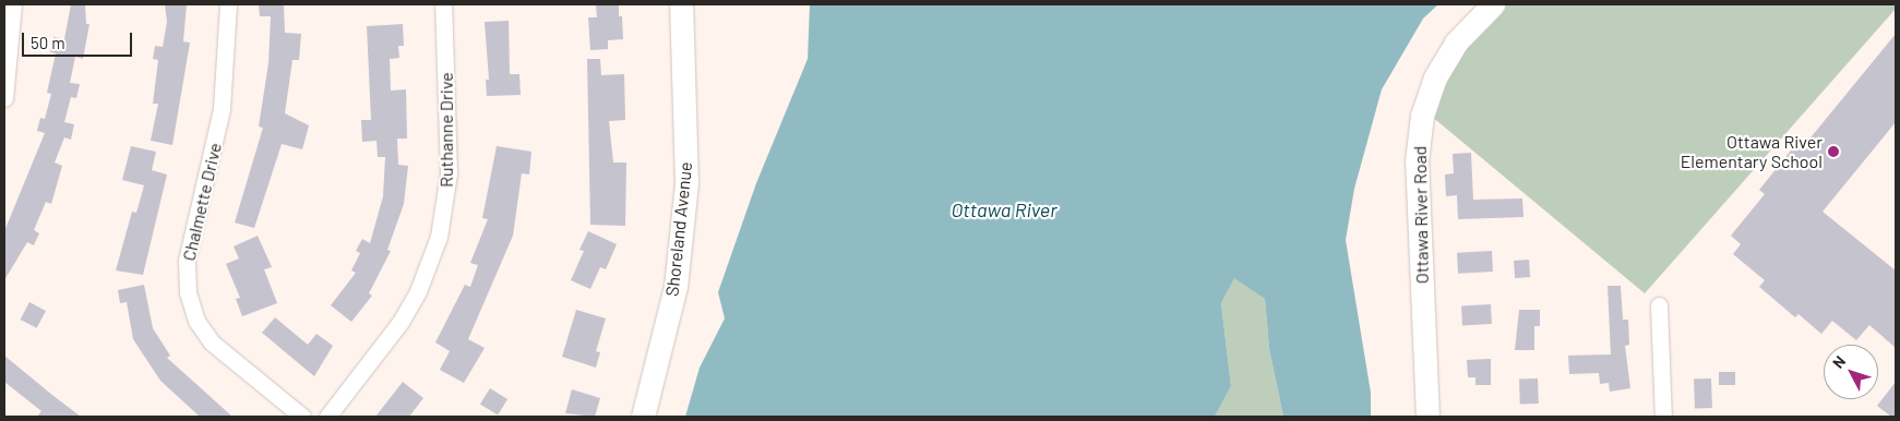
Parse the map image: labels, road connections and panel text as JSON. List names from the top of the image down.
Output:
{
  "streets": {
    "street": [
      "Ruthanne Drive",
      "Chalmette Drive",
      "Ottawa River Road",
      "Shoreland Avenue"
    ]
  },
  "water": ["Ottawa River"],
  "places": ["Ottawa River Elementary School"],
  "scale_bar": "50 m",
  "north": "top left"
}
